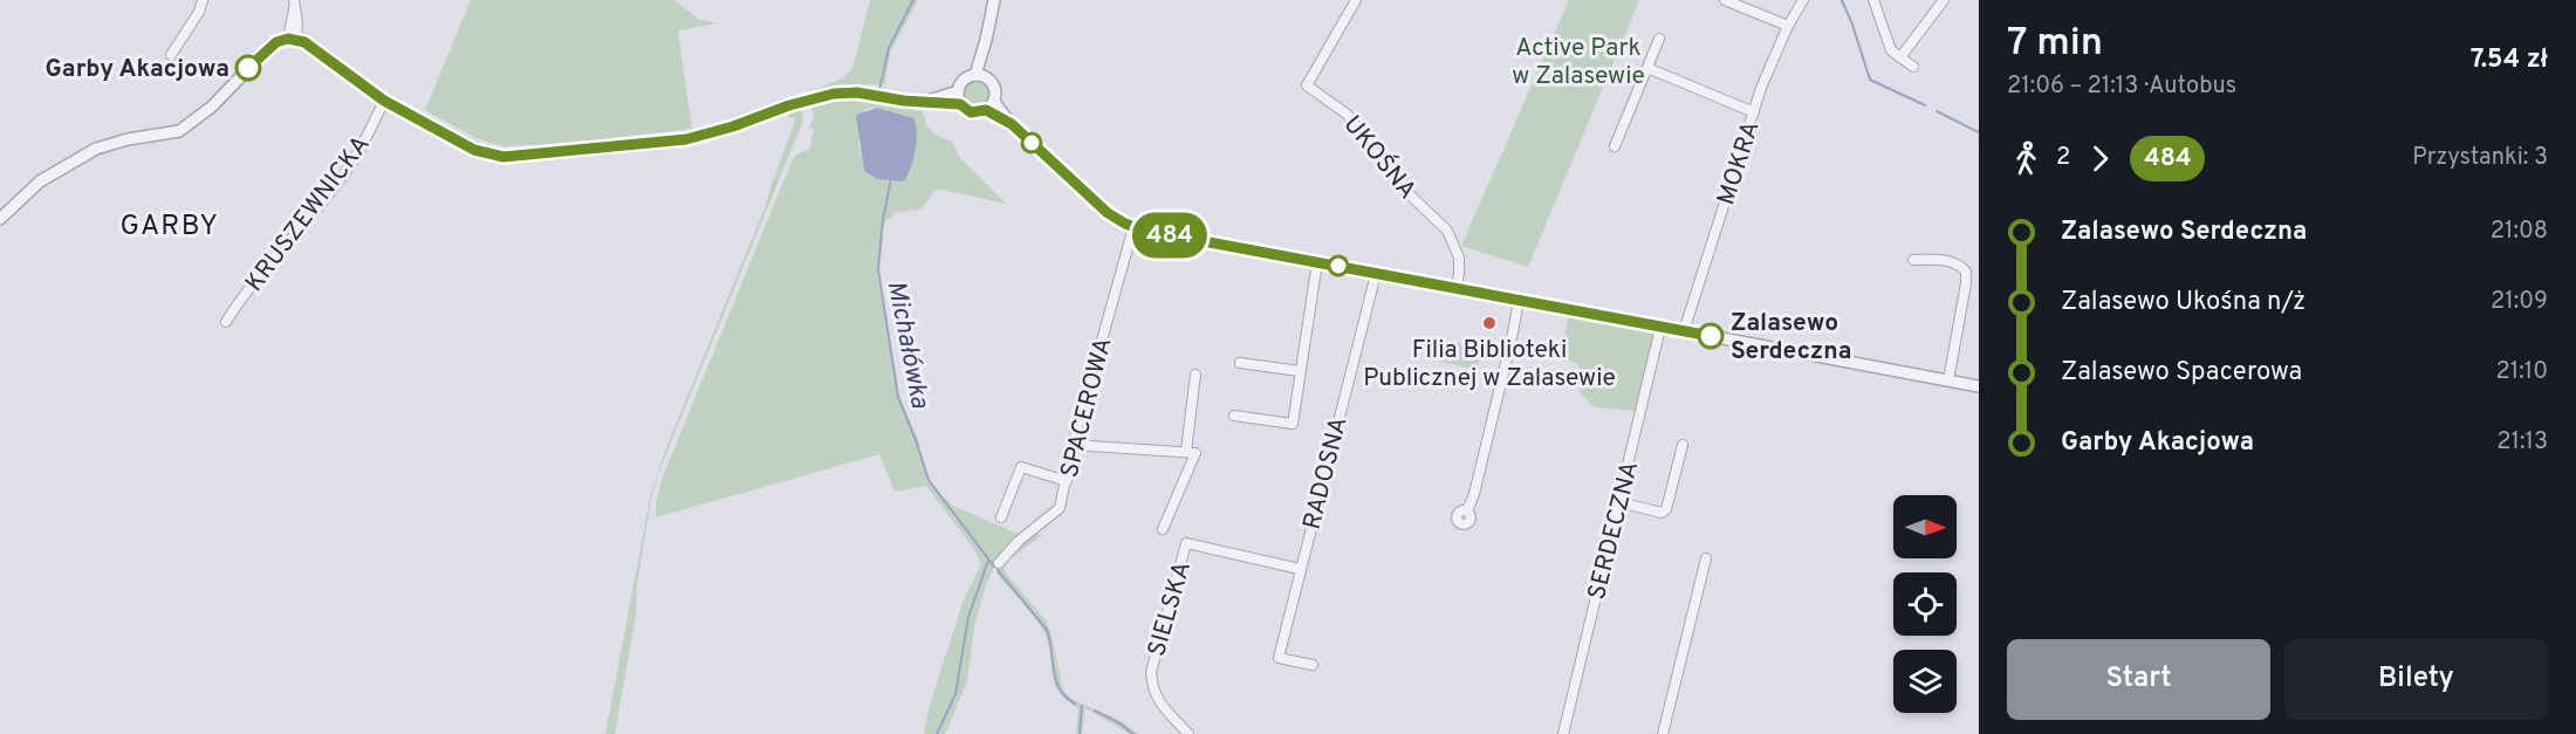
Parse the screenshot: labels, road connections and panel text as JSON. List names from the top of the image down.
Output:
{
  "streets": {
    "street": [
      "UKOŚNA",
      "MOKRA",
      "KRUSZEWNICKA",
      "SPACEROWA",
      "RADOSNA",
      "SERDECZNA",
      "SIELSKA"
    ]
  },
  "crossings": [
    ["RADOSNA", "SIELSKA"]
  ],
  "districts": ["GARBY"],
  "water": ["Michałówka"],
  "parks": ["Active Park w Zalasewie"],
  "places": ["Garby Akacjowa", "Filia Biblioteki Publicznej w Zalasewie", "Zalasewo Serdeczna"],
  "lines": ["bus line 484"],
  "north": "right",
  "page": {
    "on_map": "484",
    "heading": ["7 min", "21:06 – 21:13 · Autobus", "7.54 zł"],
    "legs": ["2", "484", "Przystanki: 3"],
    "list": [
      {
        "name": "Zalasewo Serdeczna",
        "value": "21:08"
      },
      {
        "name": "Zalasewo Ukośna n/ż",
        "value": "21:09"
      },
      {
        "name": "Zalasewo Spacerowa",
        "value": "21:10"
      },
      {
        "name": "Garby Akacjowa",
        "value": "21:13"
      }
    ],
    "buttons": ["Start", "Bilety"]
  }
}
